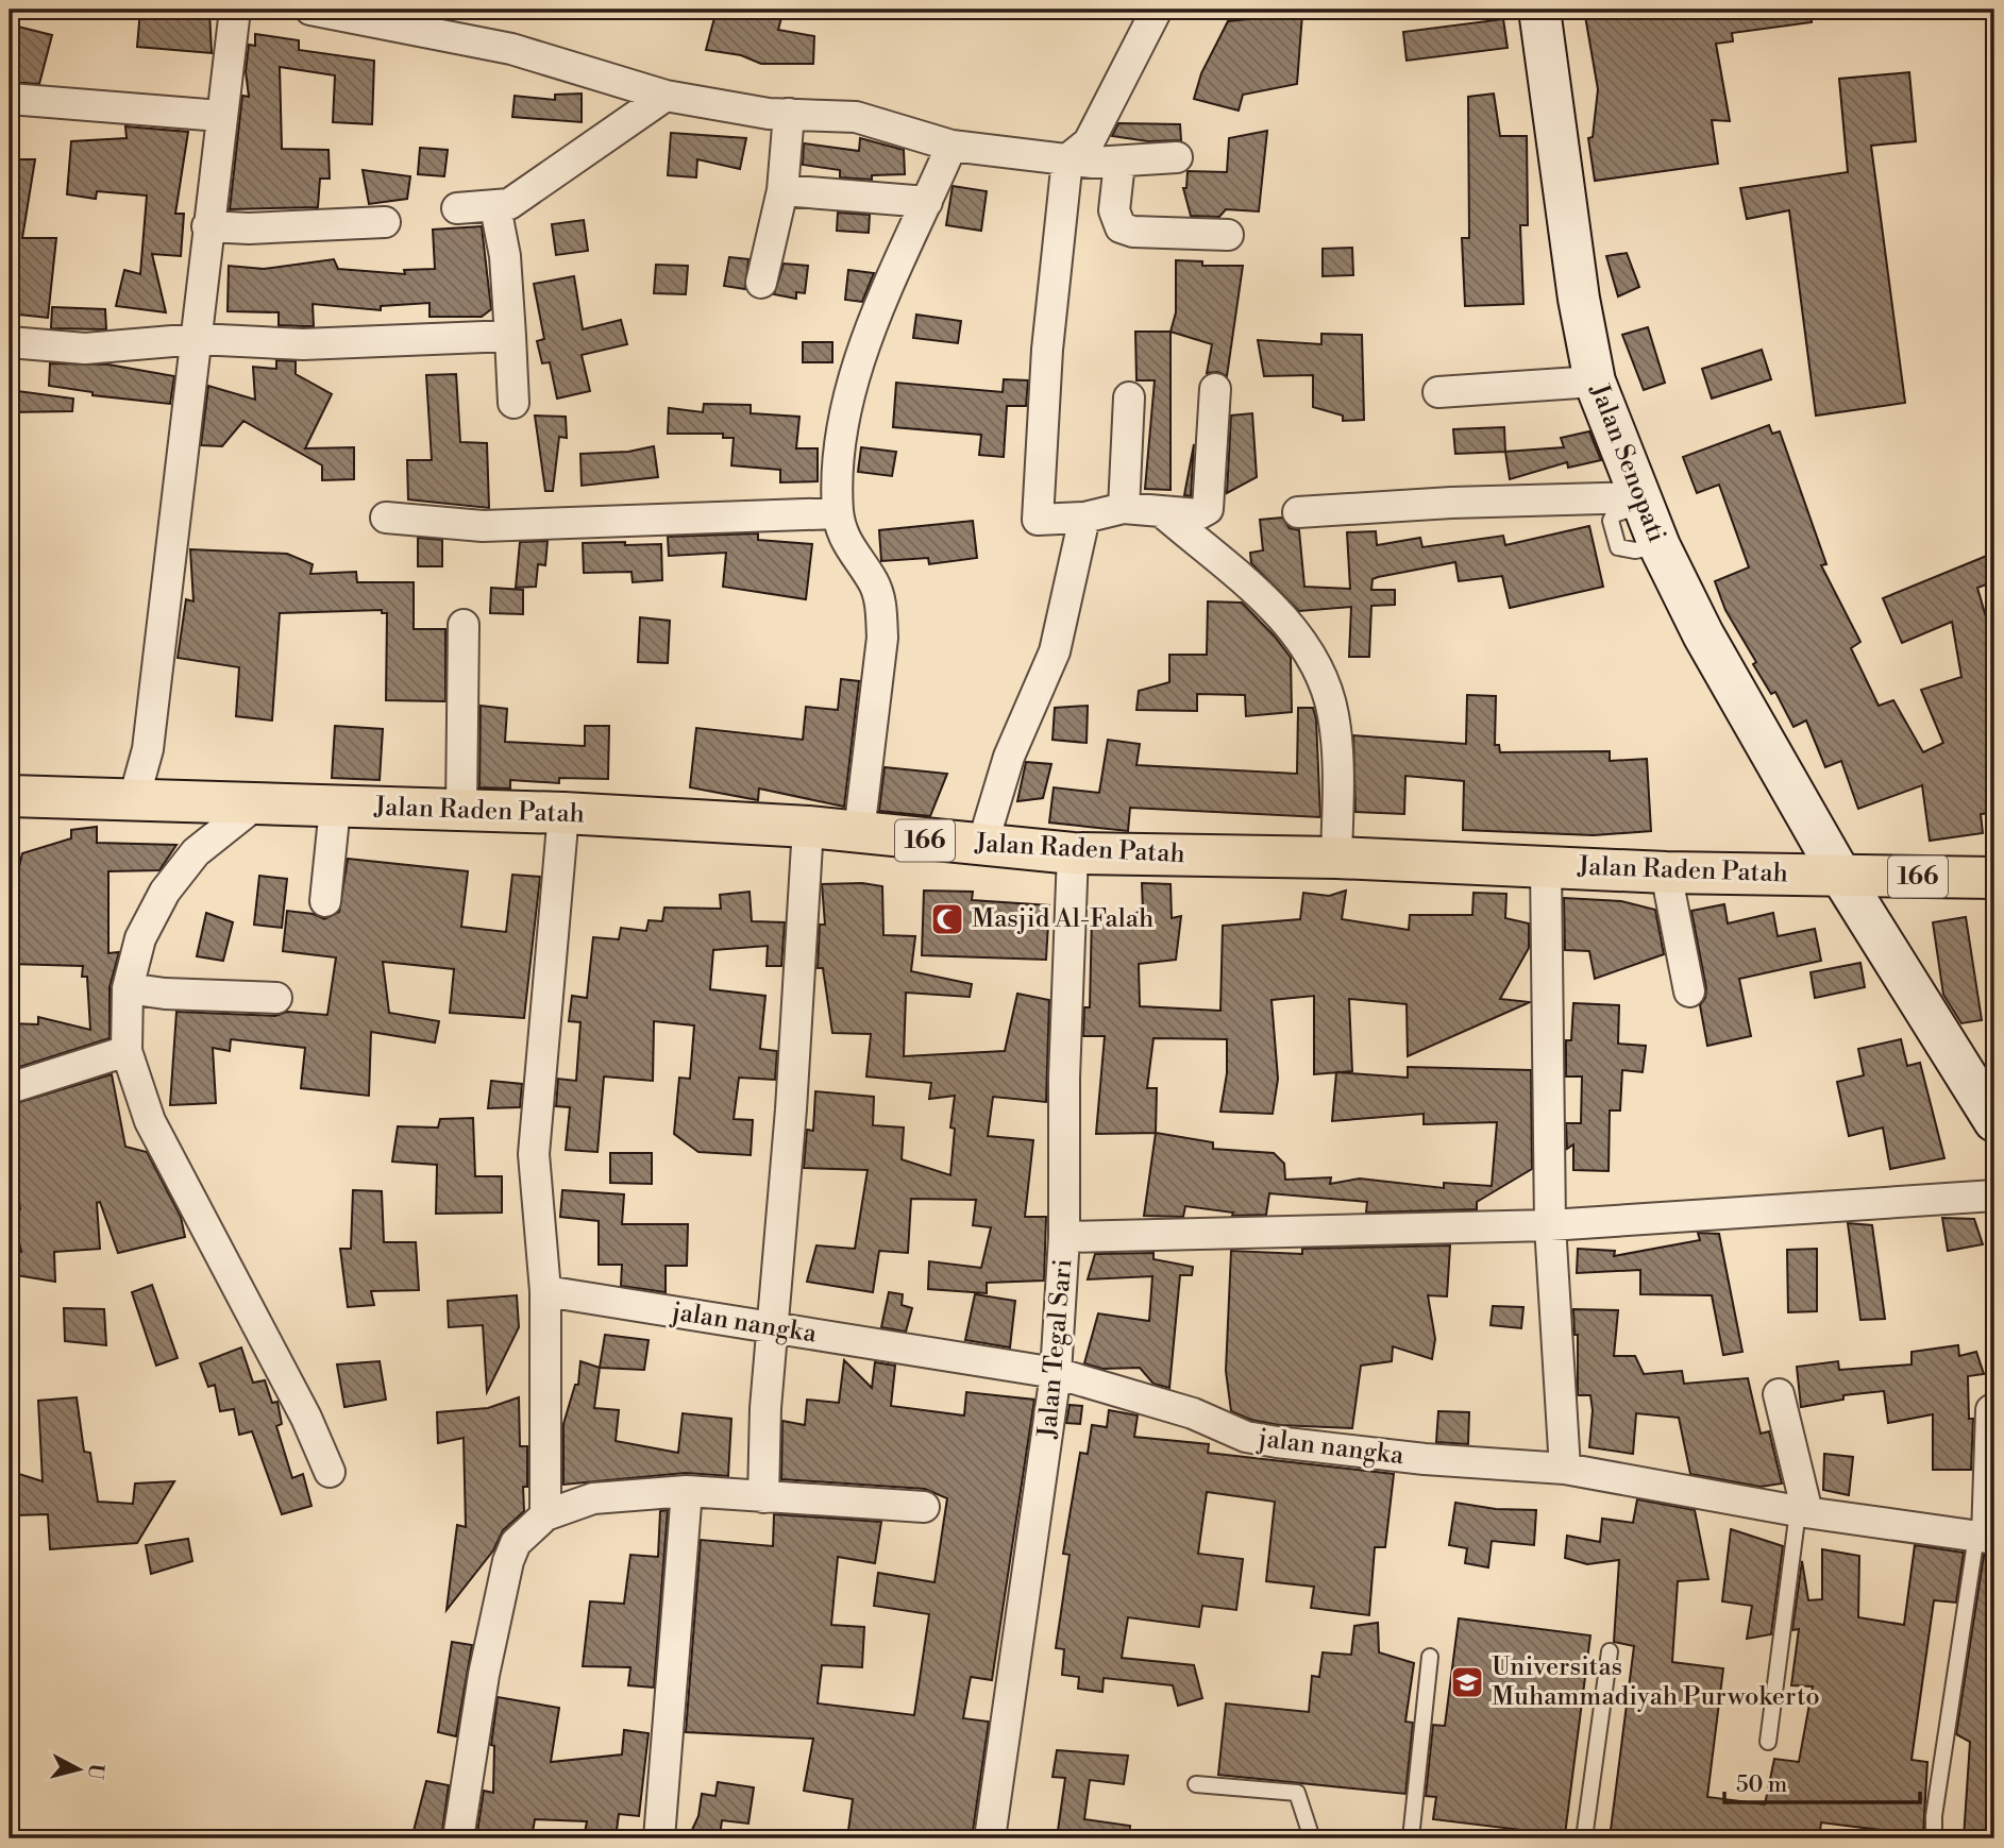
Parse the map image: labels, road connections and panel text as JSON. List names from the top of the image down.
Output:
{
  "streets": {
    "main road": ["Jalan Senopati", "Jalan Raden Patah", "166"],
    "street": ["jalan nangka", "Jalan Tegal Sari"]
  },
  "crossings": [
    ["Jalan Senopati", "Jalan Raden Patah"],
    ["Jalan Senopati", "166"],
    ["Jalan Raden Patah", "166"],
    ["Jalan Raden Patah", "Jalan Tegal Sari"],
    ["jalan nangka", "Jalan Tegal Sari"]
  ],
  "places": {
    "mosque": ["Masjid Al-Falah"],
    "school or university": ["Universitas Muhammadiyah Purwokerto"]
  },
  "scale_bar": "50 m",
  "north": "right"
}
